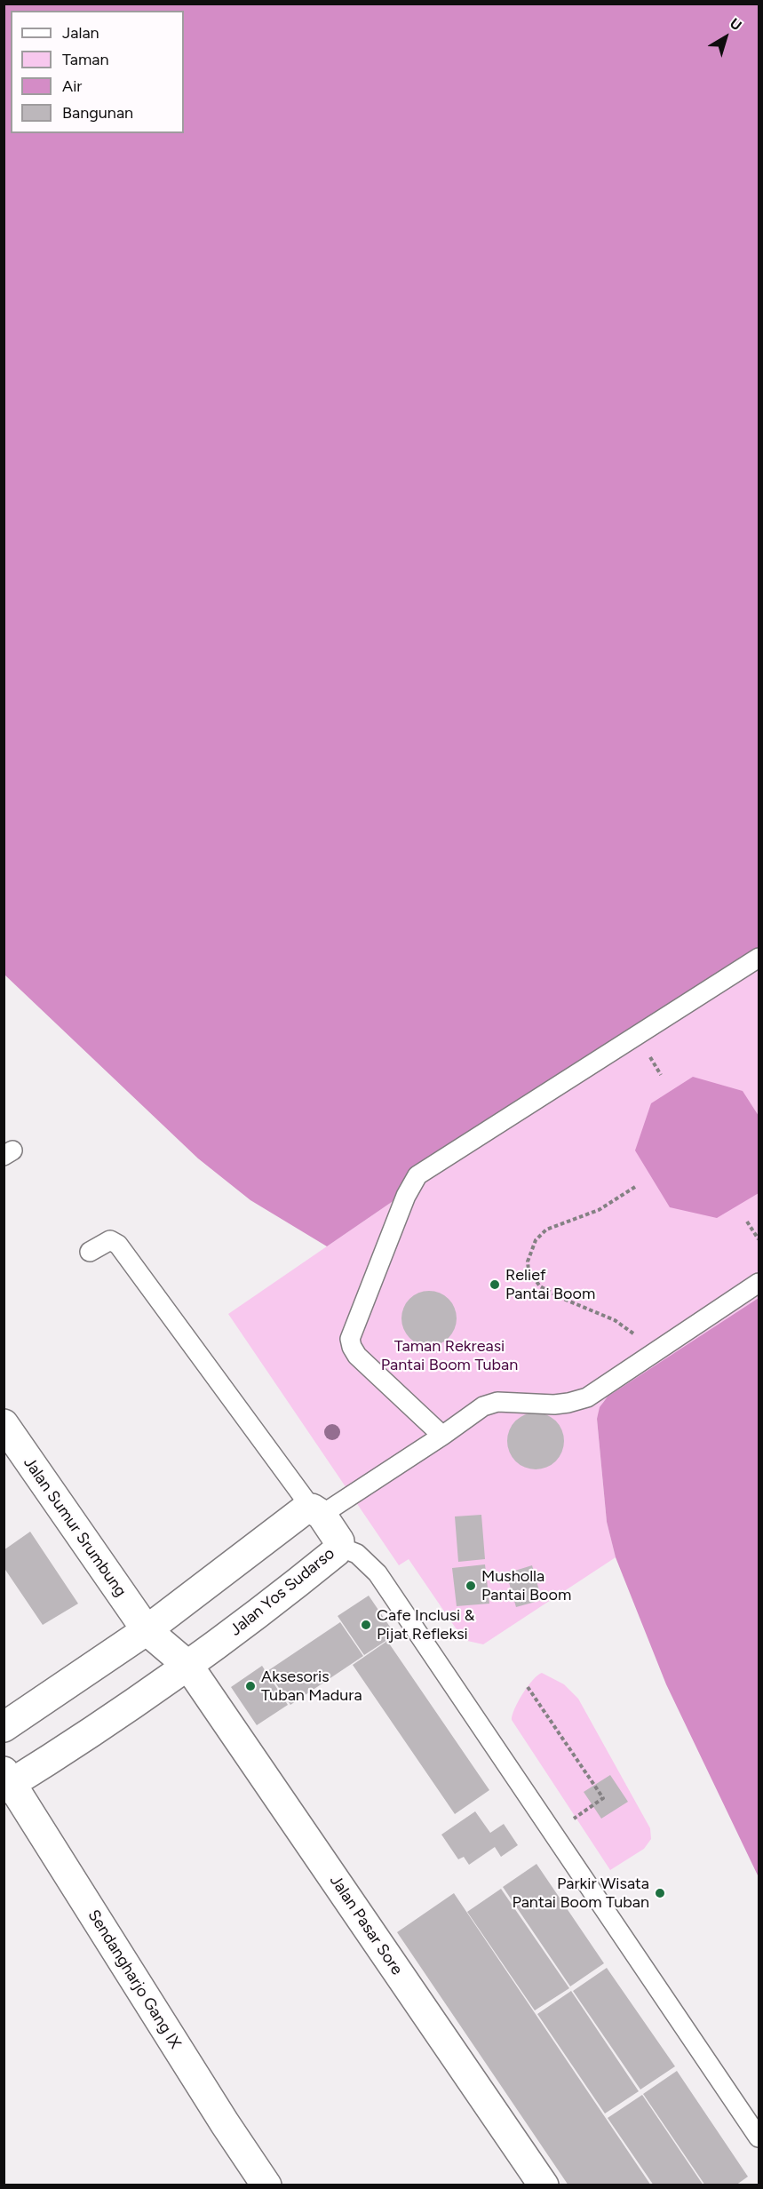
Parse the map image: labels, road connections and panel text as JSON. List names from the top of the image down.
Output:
{
  "streets": {
    "street": [
      "Jalan Sumur Srumbung",
      "Jalan Yos Sudarso",
      "Jalan Pasar Sore",
      "Sendangharjo Gang IX"
    ]
  },
  "crossings": [
    ["Jalan Sumur Srumbung", "Jalan Yos Sudarso"],
    ["Jalan Sumur Srumbung", "Jalan Pasar Sore"],
    ["Jalan Yos Sudarso", "Jalan Pasar Sore"],
    ["Jalan Yos Sudarso", "Sendangharjo Gang IX"]
  ],
  "parks": ["Taman Rekreasi Pantai Boom Tuban"],
  "places": [
    "Relief Pantai Boom",
    "Musholla Pantai Boom",
    "Cafe Inclusi & Pijat Refleksi",
    "Aksesoris Tuban Madura",
    "Parkir Wisata Pantai Boom Tuban"
  ],
  "legend": [
    "Jalan",
    "Taman",
    "Air",
    "Bangunan"
  ],
  "north": "top right"
}
